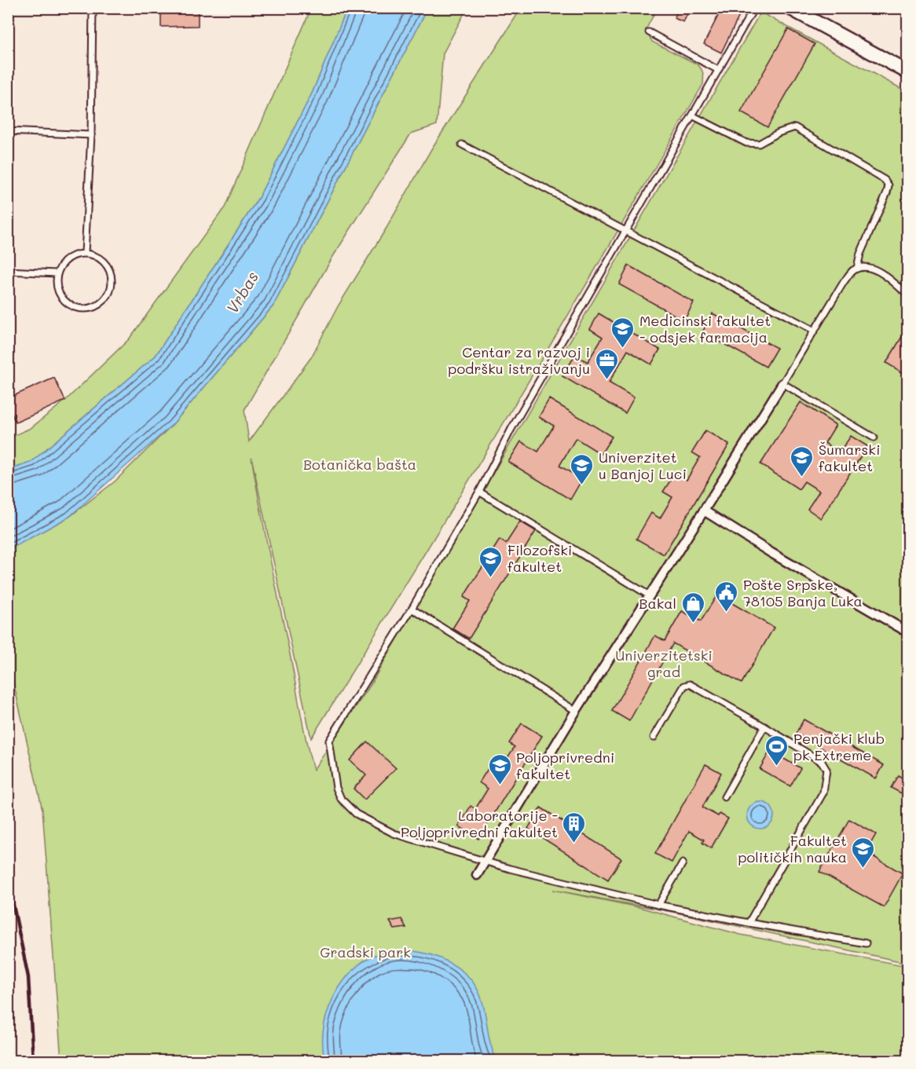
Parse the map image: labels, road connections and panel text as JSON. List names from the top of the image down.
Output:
{
  "water": ["Vrbas"],
  "parks": ["Botanička bašta", "Univerzitetski grad", "Gradski park"],
  "places": {
    "school or university": [
      "Medicinski fakultet - odsjek farmacija",
      "Šumarski fakultet",
      "Univerzitet u Banjoj Luci",
      "Filozofski fakultet",
      "Poljoprivredni fakultet",
      "Fakultet političkih nauka"
    ],
    "office": ["Centar za razvoj i podršku istraživanju"],
    "public building": ["Pošte Srpske, 78105 Banja Luka"],
    "shop": ["Bakal"],
    "sports": ["Penjački klub pk Extreme"],
    "building": ["Laboratorije - Poljoprivredni fakultet"]
  }
}
